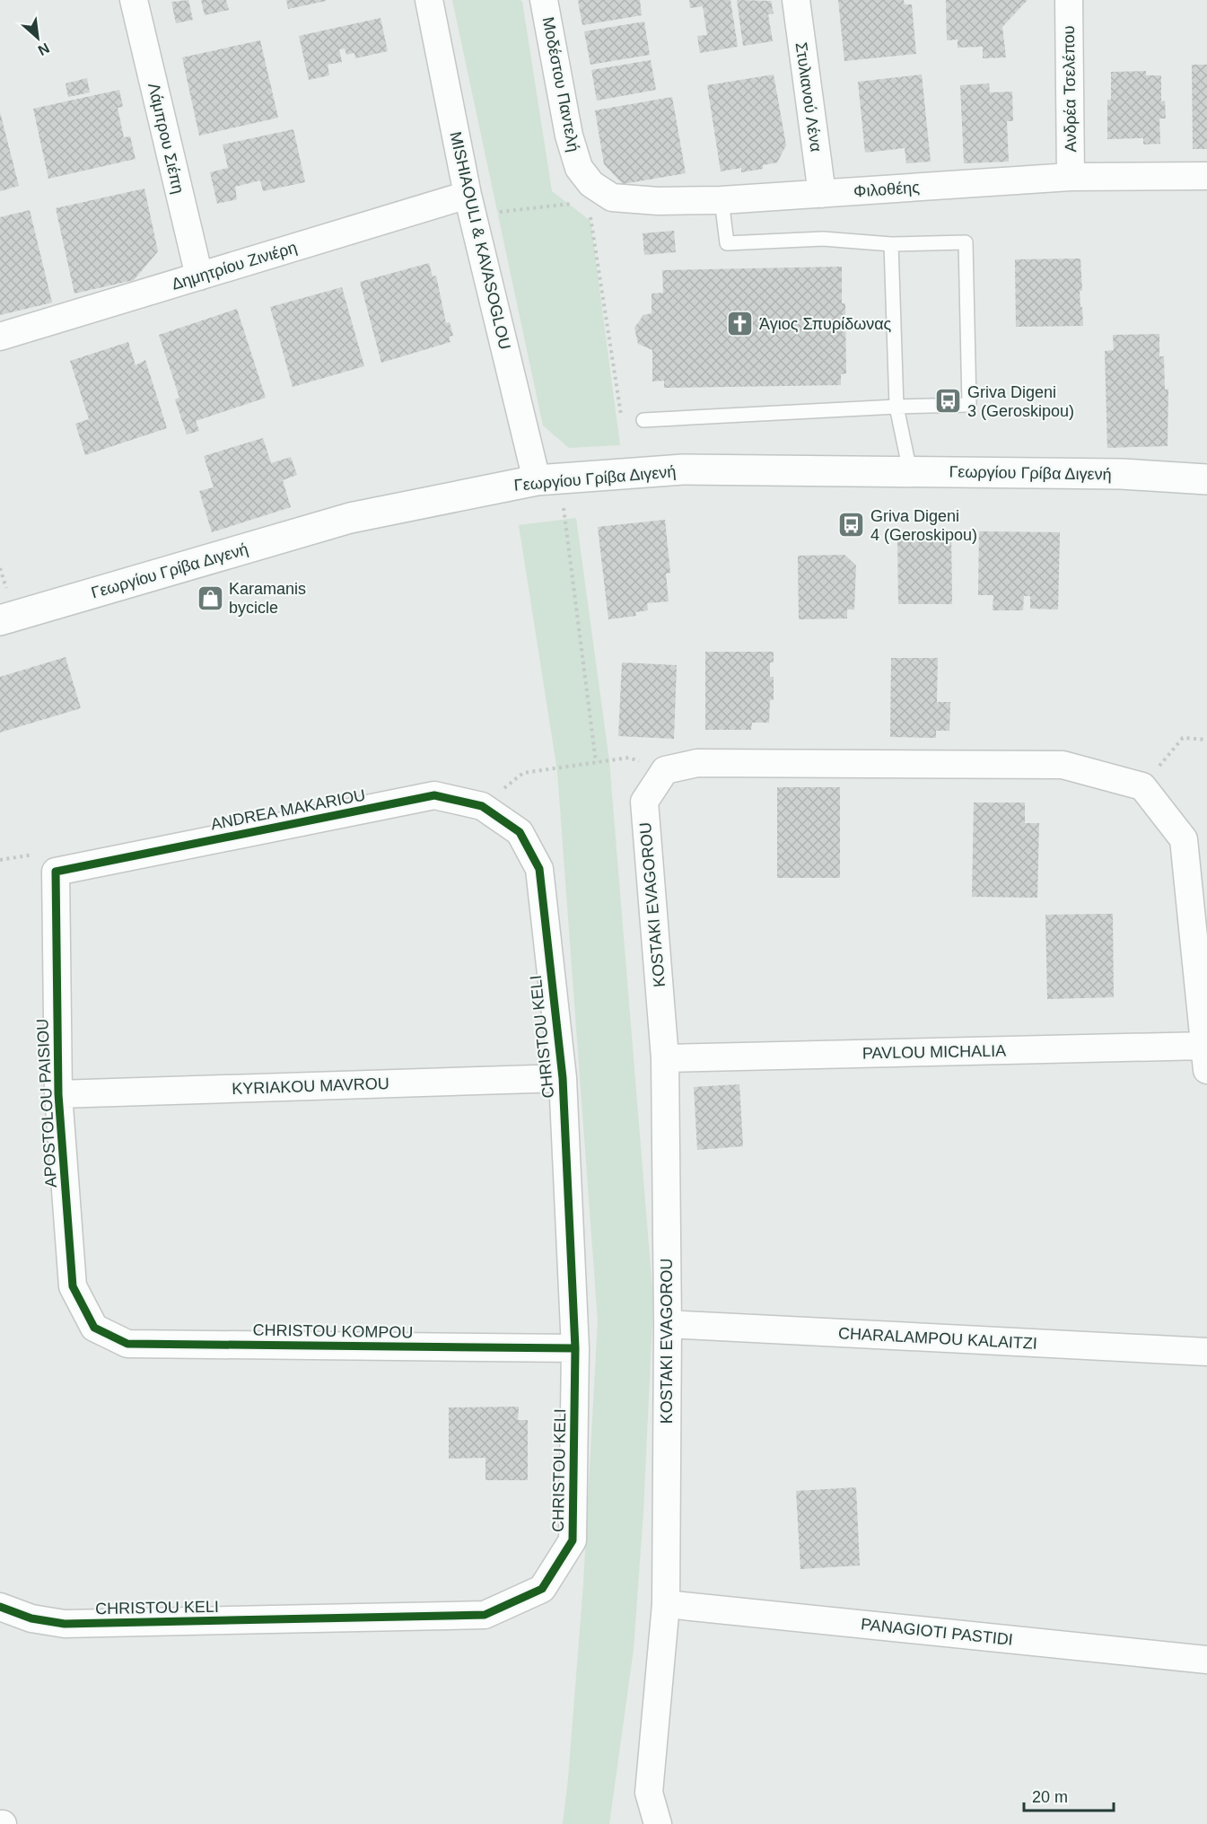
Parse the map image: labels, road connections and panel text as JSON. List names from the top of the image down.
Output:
{
  "streets": {
    "street": [
      "Μοδέστου Παντελή",
      "Ανδρέα Τσελέπου",
      "Στυλιανού Λένα",
      "Λάμπρου Σιέπη",
      "Φιλοθέης",
      "MISHIAOULI & KAVASOGLOU",
      "Δημητρίου Ζινιέρη",
      "Γεωργίου Γρίβα Διγενή",
      "ANDREA MAKARIOU",
      "KOSTAKI EVAGOROU",
      "CHRISTOU KELI",
      "PAVLOU MICHALIA",
      "KYRIAKOU MAVROU",
      "APOSTOLOU PAISIOU",
      "CHRISTOU KOMPOU",
      "CHARALAMPOU KALAITZI",
      "PANAGIOTI PASTIDI"
    ]
  },
  "crossings": [
    ["Μοδέστου Παντελή", "Φιλοθέης"],
    ["Ανδρέα Τσελέπου", "Φιλοθέης"],
    ["Στυλιανού Λένα", "Φιλοθέης"],
    ["Λάμπρου Σιέπη", "Δημητρίου Ζινιέρη"],
    ["MISHIAOULI & KAVASOGLOU", "Δημητρίου Ζινιέρη"],
    ["MISHIAOULI & KAVASOGLOU", "Γεωργίου Γρίβα Διγενή"],
    ["ANDREA MAKARIOU", "CHRISTOU KELI"],
    ["ANDREA MAKARIOU", "APOSTOLOU PAISIOU"],
    ["KOSTAKI EVAGOROU", "PAVLOU MICHALIA"],
    ["KOSTAKI EVAGOROU", "CHARALAMPOU KALAITZI"],
    ["KOSTAKI EVAGOROU", "PANAGIOTI PASTIDI"],
    ["CHRISTOU KELI", "KYRIAKOU MAVROU"],
    ["CHRISTOU KELI", "CHRISTOU KOMPOU"],
    ["KYRIAKOU MAVROU", "APOSTOLOU PAISIOU"],
    ["APOSTOLOU PAISIOU", "CHRISTOU KOMPOU"]
  ],
  "places": {
    "church": ["Άγιος Σπυρίδωνας"],
    "bus stop": ["Griva Digeni 3 (Geroskipou)", "Griva Digeni 4 (Geroskipou)"],
    "shop": ["Karamanis bycicle"]
  },
  "scale_bar": "20 m",
  "north": "bottom right"
}
